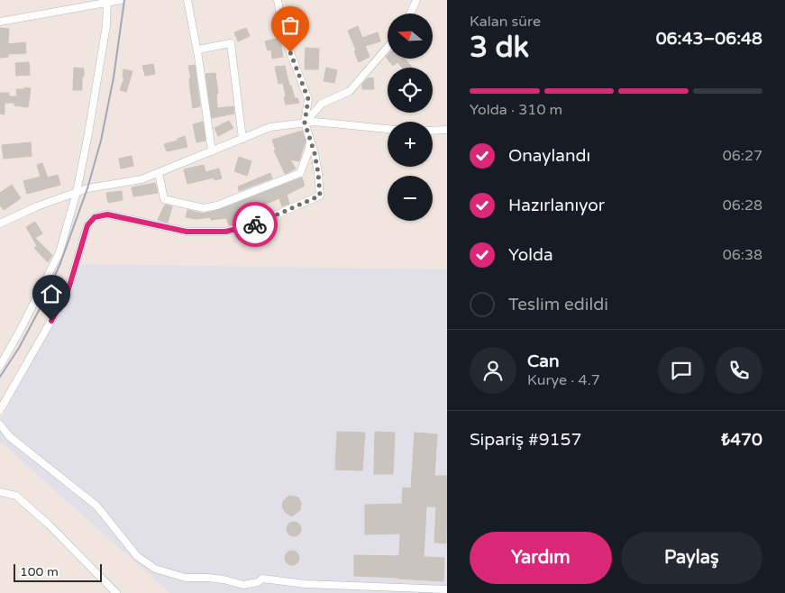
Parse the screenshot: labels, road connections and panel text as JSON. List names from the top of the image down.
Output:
{
  "scale_bar": "100 m",
  "north": "left",
  "page": {
    "heading": ["3 dk", "Kalan süre", "06:43–06:48"],
    "panel": [
      "Can",
      "Kurye · 4.7",
      "Sipariş #9157",
      "₺470"
    ],
    "map_buttons": ["+", "−"],
    "bar": "Yolda · 310 m",
    "list": [
      ["Onaylandı", "06:27"],
      ["Hazırlanıyor", "06:28"],
      ["Yolda", "06:38"],
      "Teslim edildi"
    ],
    "buttons": ["Yardım", "Paylaş"],
    "scale": "100 m"
  }
}
